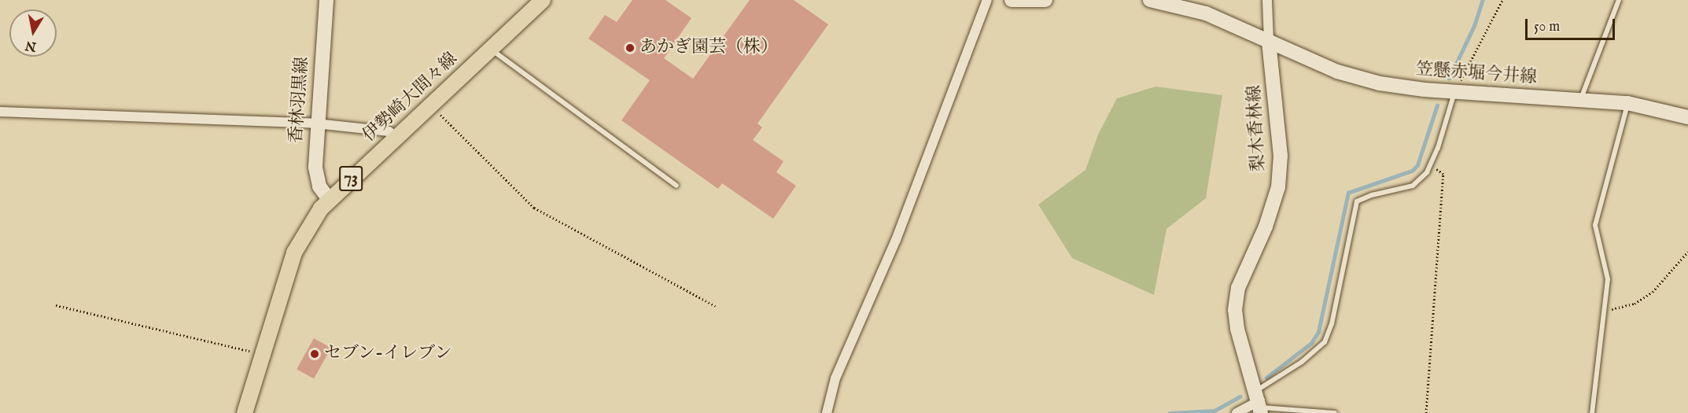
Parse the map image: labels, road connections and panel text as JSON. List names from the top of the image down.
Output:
{
  "streets": {
    "main road": [
      "笠懸赤堀今井線",
      "伊勢崎大間々線",
      "香林羽黒線",
      "梨木香林線",
      "73"
    ]
  },
  "crossings": [
    ["笠懸赤堀今井線", "梨木香林線"],
    ["伊勢崎大間々線", "香林羽黒線"]
  ],
  "places": ["あかぎ園芸（株）", "セブン-イレブン"],
  "scale_bar": "50 m",
  "north": "bottom"
}
